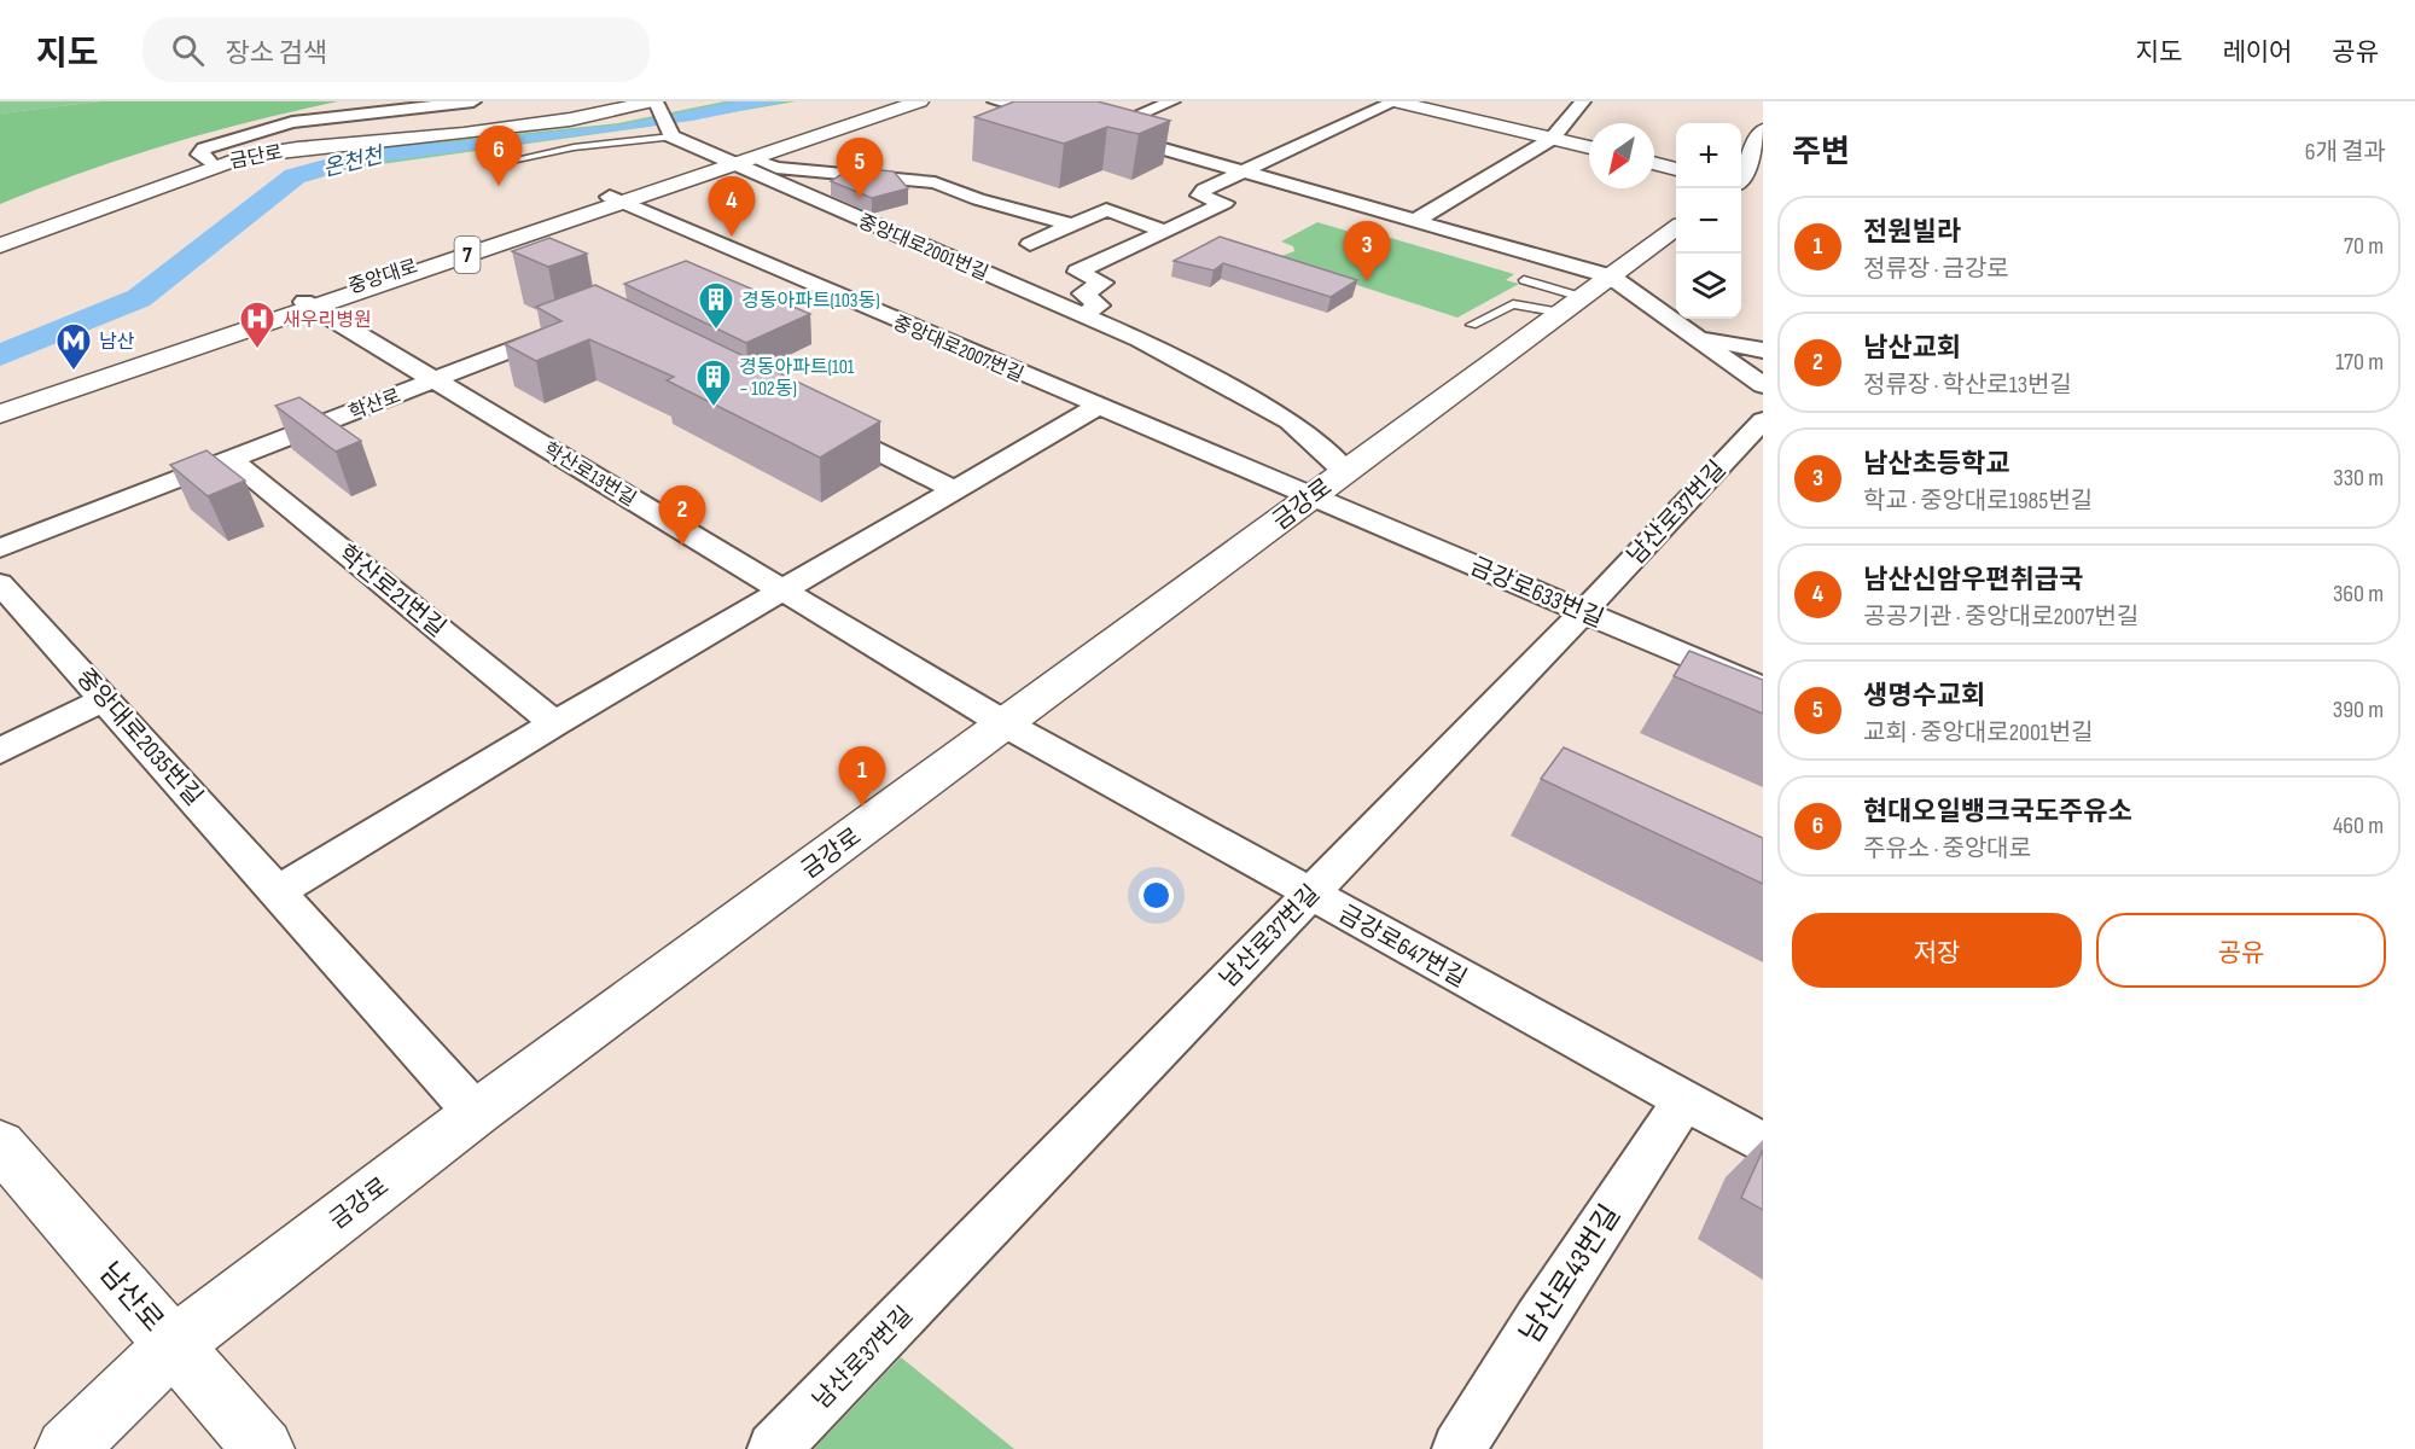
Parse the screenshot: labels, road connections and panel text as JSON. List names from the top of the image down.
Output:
{
  "streets": {
    "street": [
      "금단로",
      "중앙대로2001번길",
      "7",
      "중앙대로",
      "중앙대로2007번길",
      "학산로",
      "학산로13번길",
      "금강로",
      "남산로37번길",
      "학산로21번길",
      "금강로633번길",
      "중앙대로2035번길",
      "금강로647번길",
      "남산로43번길",
      "남산로"
    ]
  },
  "crossings": [
    ["중앙대로2001번길", "중앙대로"],
    ["중앙대로2001번길", "금강로"],
    ["중앙대로", "중앙대로2007번길"],
    ["중앙대로", "학산로"],
    ["중앙대로", "학산로13번길"],
    ["중앙대로2007번길", "금강로"],
    ["중앙대로2007번길", "금강로633번길"],
    ["학산로", "학산로13번길"],
    ["학산로", "학산로21번길"],
    ["학산로13번길", "금강로"],
    ["학산로13번길", "금강로647번길"],
    ["금강로", "금강로633번길"],
    ["금강로", "중앙대로2035번길"],
    ["금강로", "금강로647번길"],
    ["금강로", "남산로"],
    ["남산로37번길", "금강로633번길"],
    ["남산로37번길", "금강로647번길"],
    ["금강로647번길", "남산로43번길"]
  ],
  "water": ["온천천"],
  "places": {
    "building": ["경동아파트(103동)", "경동아파트(101 ~ 102동)"],
    "hospital": ["새우리병원"],
    "metro station": ["남산"]
  },
  "north": "bottom left",
  "page": {
    "header": "지도",
    "search": "장소 검색",
    "nav": ["지도", "레이어", "공유"],
    "heading": ["주변", "6개 결과"],
    "map_buttons": ["+", "−"],
    "pins": [
      "6",
      "5",
      "4",
      "3",
      "2",
      "1"
    ],
    "list": [
      {
        "mark": "1",
        "name": "전원빌라",
        "note": "정류장 · 금강로",
        "value": "70 m"
      },
      {
        "mark": "2",
        "name": "남산교회",
        "note": "정류장 · 학산로13번길",
        "value": "170 m"
      },
      {
        "mark": "3",
        "name": "남산초등학교",
        "note": "학교 · 중앙대로1985번길",
        "value": "330 m"
      },
      {
        "mark": "4",
        "name": "남산신암우편취급국",
        "note": "공공기관 · 중앙대로2007번길",
        "value": "360 m"
      },
      {
        "mark": "5",
        "name": "생명수교회",
        "note": "교회 · 중앙대로2001번길",
        "value": "390 m"
      },
      {
        "mark": "6",
        "name": "현대오일뱅크국도주유소",
        "note": "주유소 · 중앙대로",
        "value": "460 m"
      }
    ],
    "buttons": ["저장", "공유"]
  }
}
